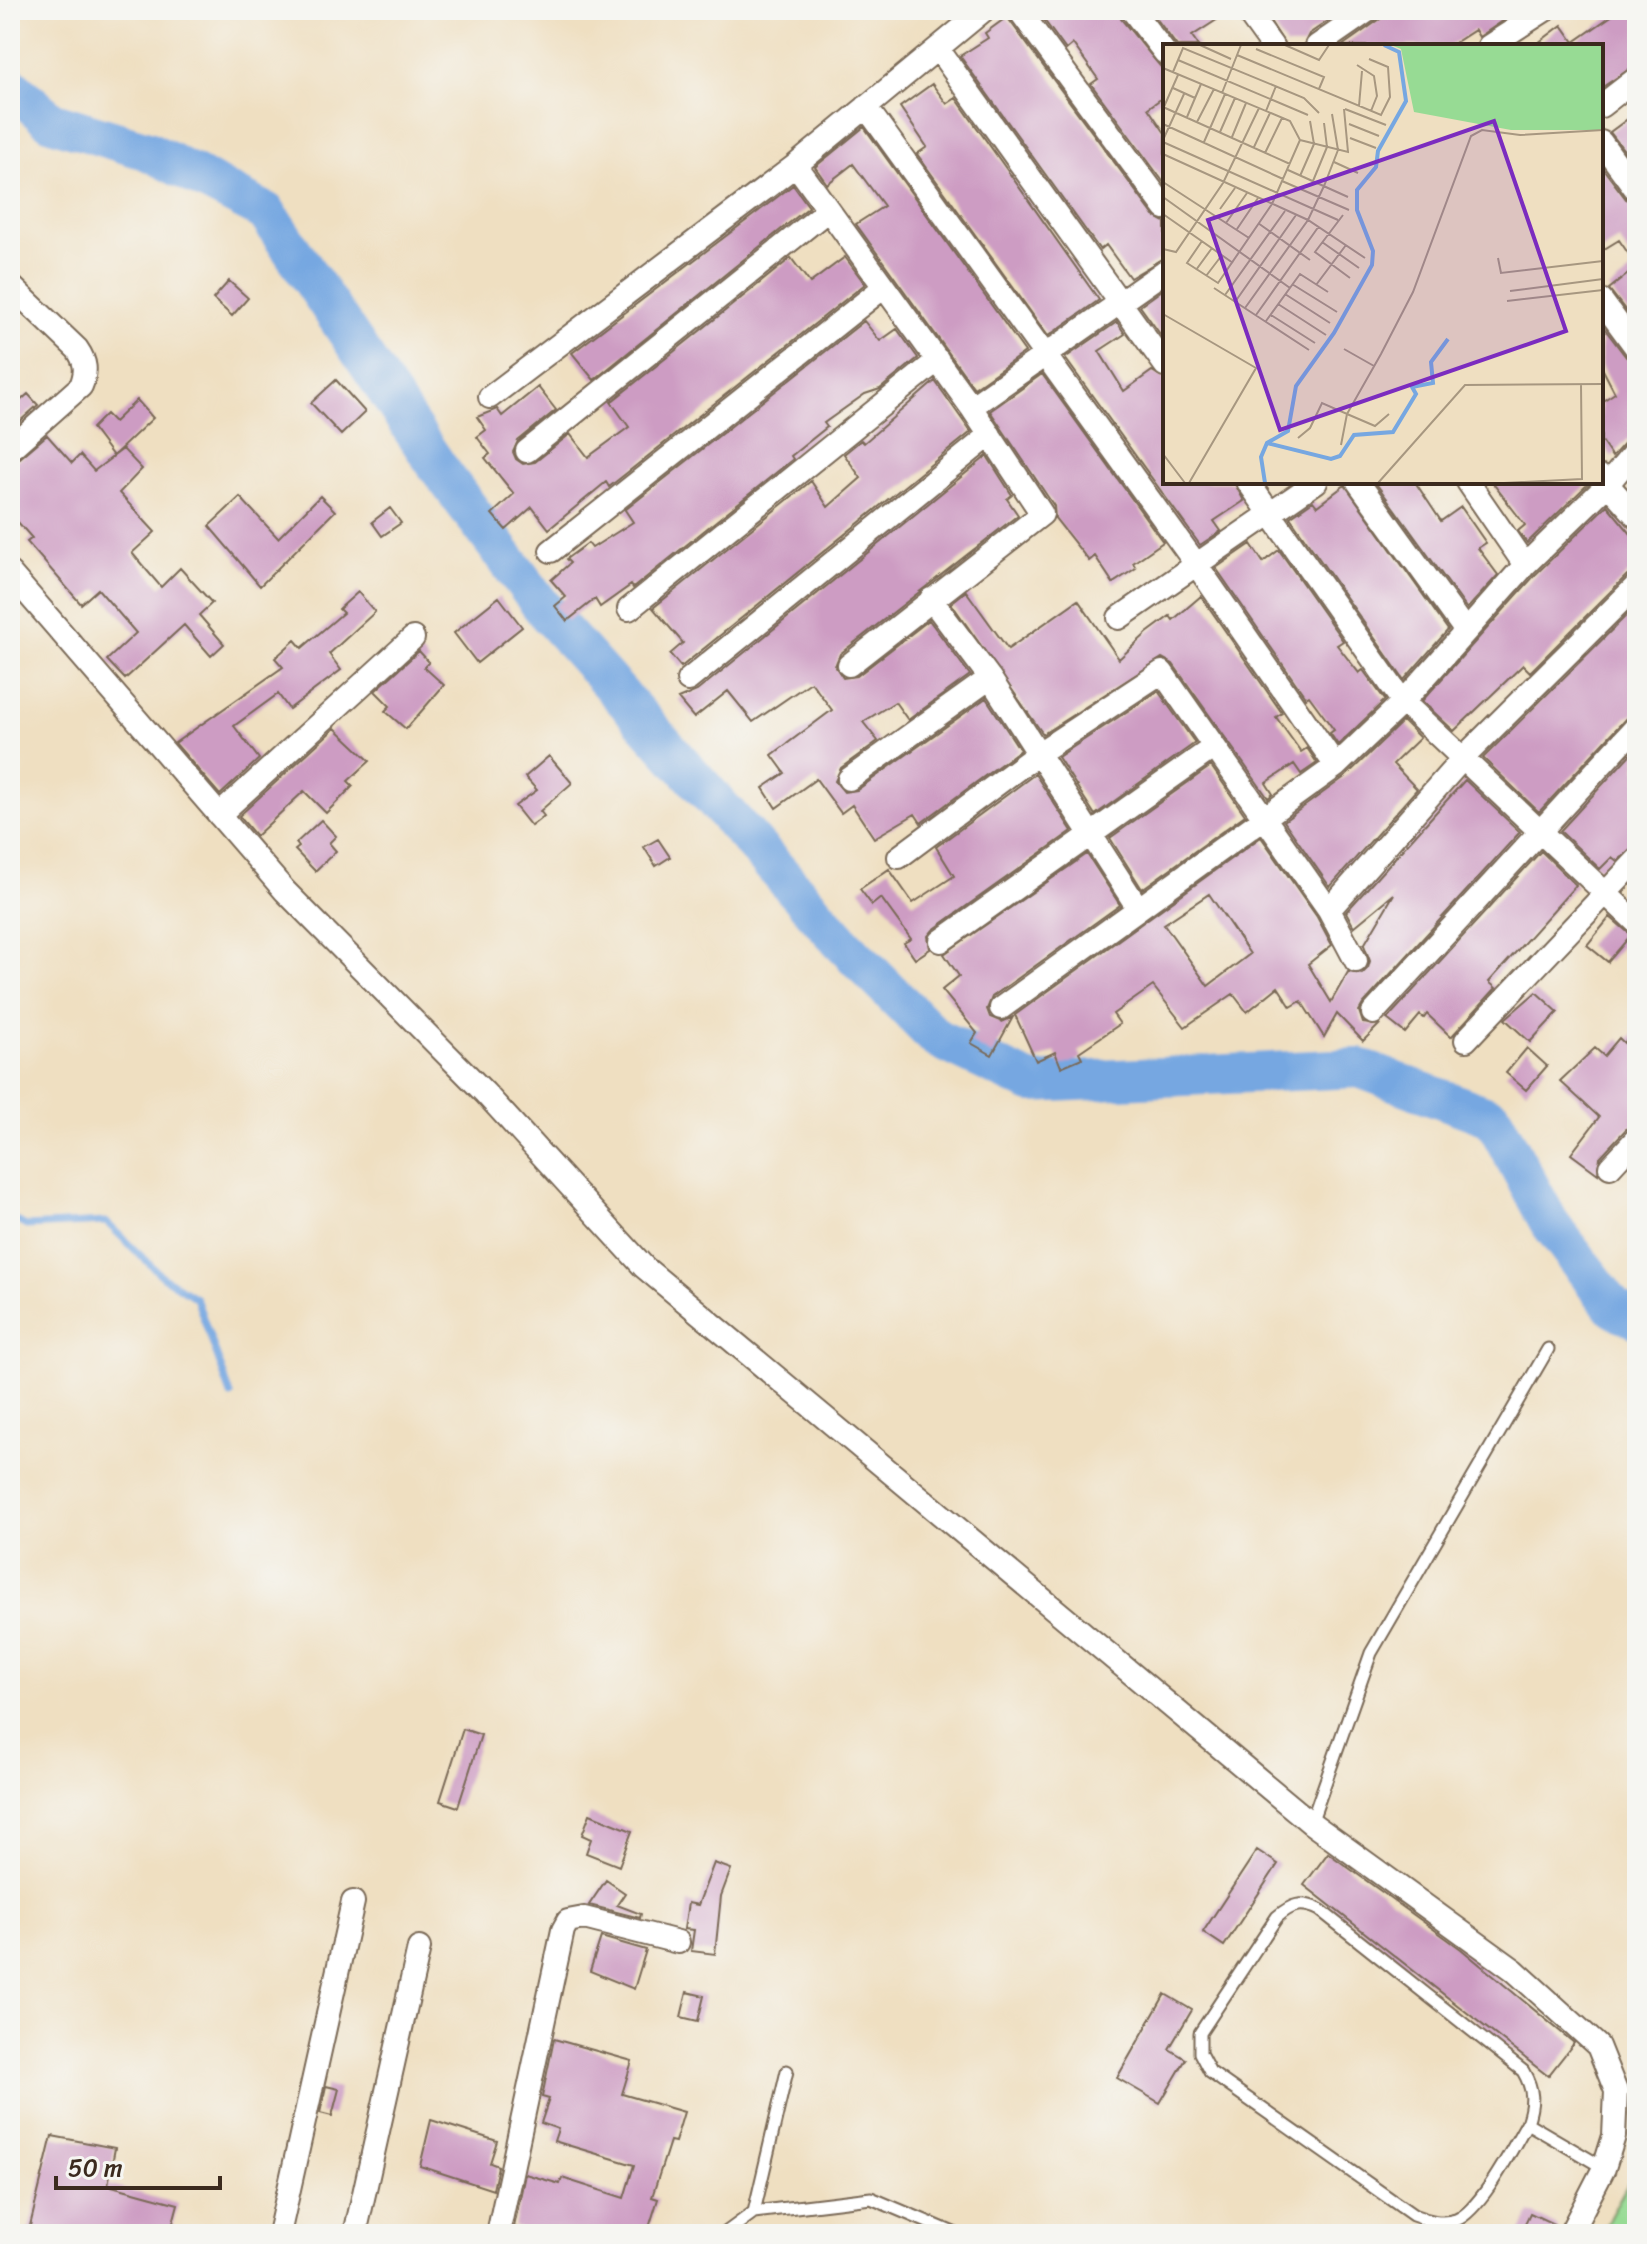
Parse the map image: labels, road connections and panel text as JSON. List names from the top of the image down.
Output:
{
  "scale_bar": "50 m"
}
